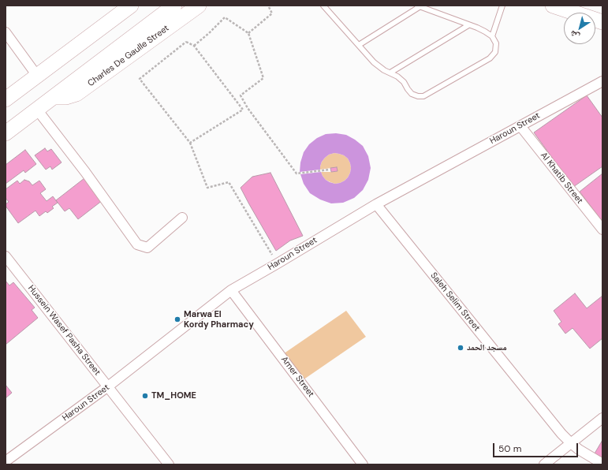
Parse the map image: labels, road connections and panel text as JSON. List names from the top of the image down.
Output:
{
  "streets": {
    "main road": ["Charles De Gaulle Street"],
    "street": [
      "Haroun Street",
      "Al Khatib Street",
      "Saleh Selim Street",
      "Hussein Wasef Pasha Street",
      "Amer Street"
    ]
  },
  "crossings": [
    ["Haroun Street", "Al Khatib Street"],
    ["Haroun Street", "Saleh Selim Street"],
    ["Haroun Street", "Hussein Wasef Pasha Street"],
    ["Haroun Street", "Amer Street"]
  ],
  "places": ["Marwa El Kordy Pharmacy", "مسجد الحمد", "TM_HOME"],
  "scale_bar": "50 m",
  "north": "bottom left"
}
